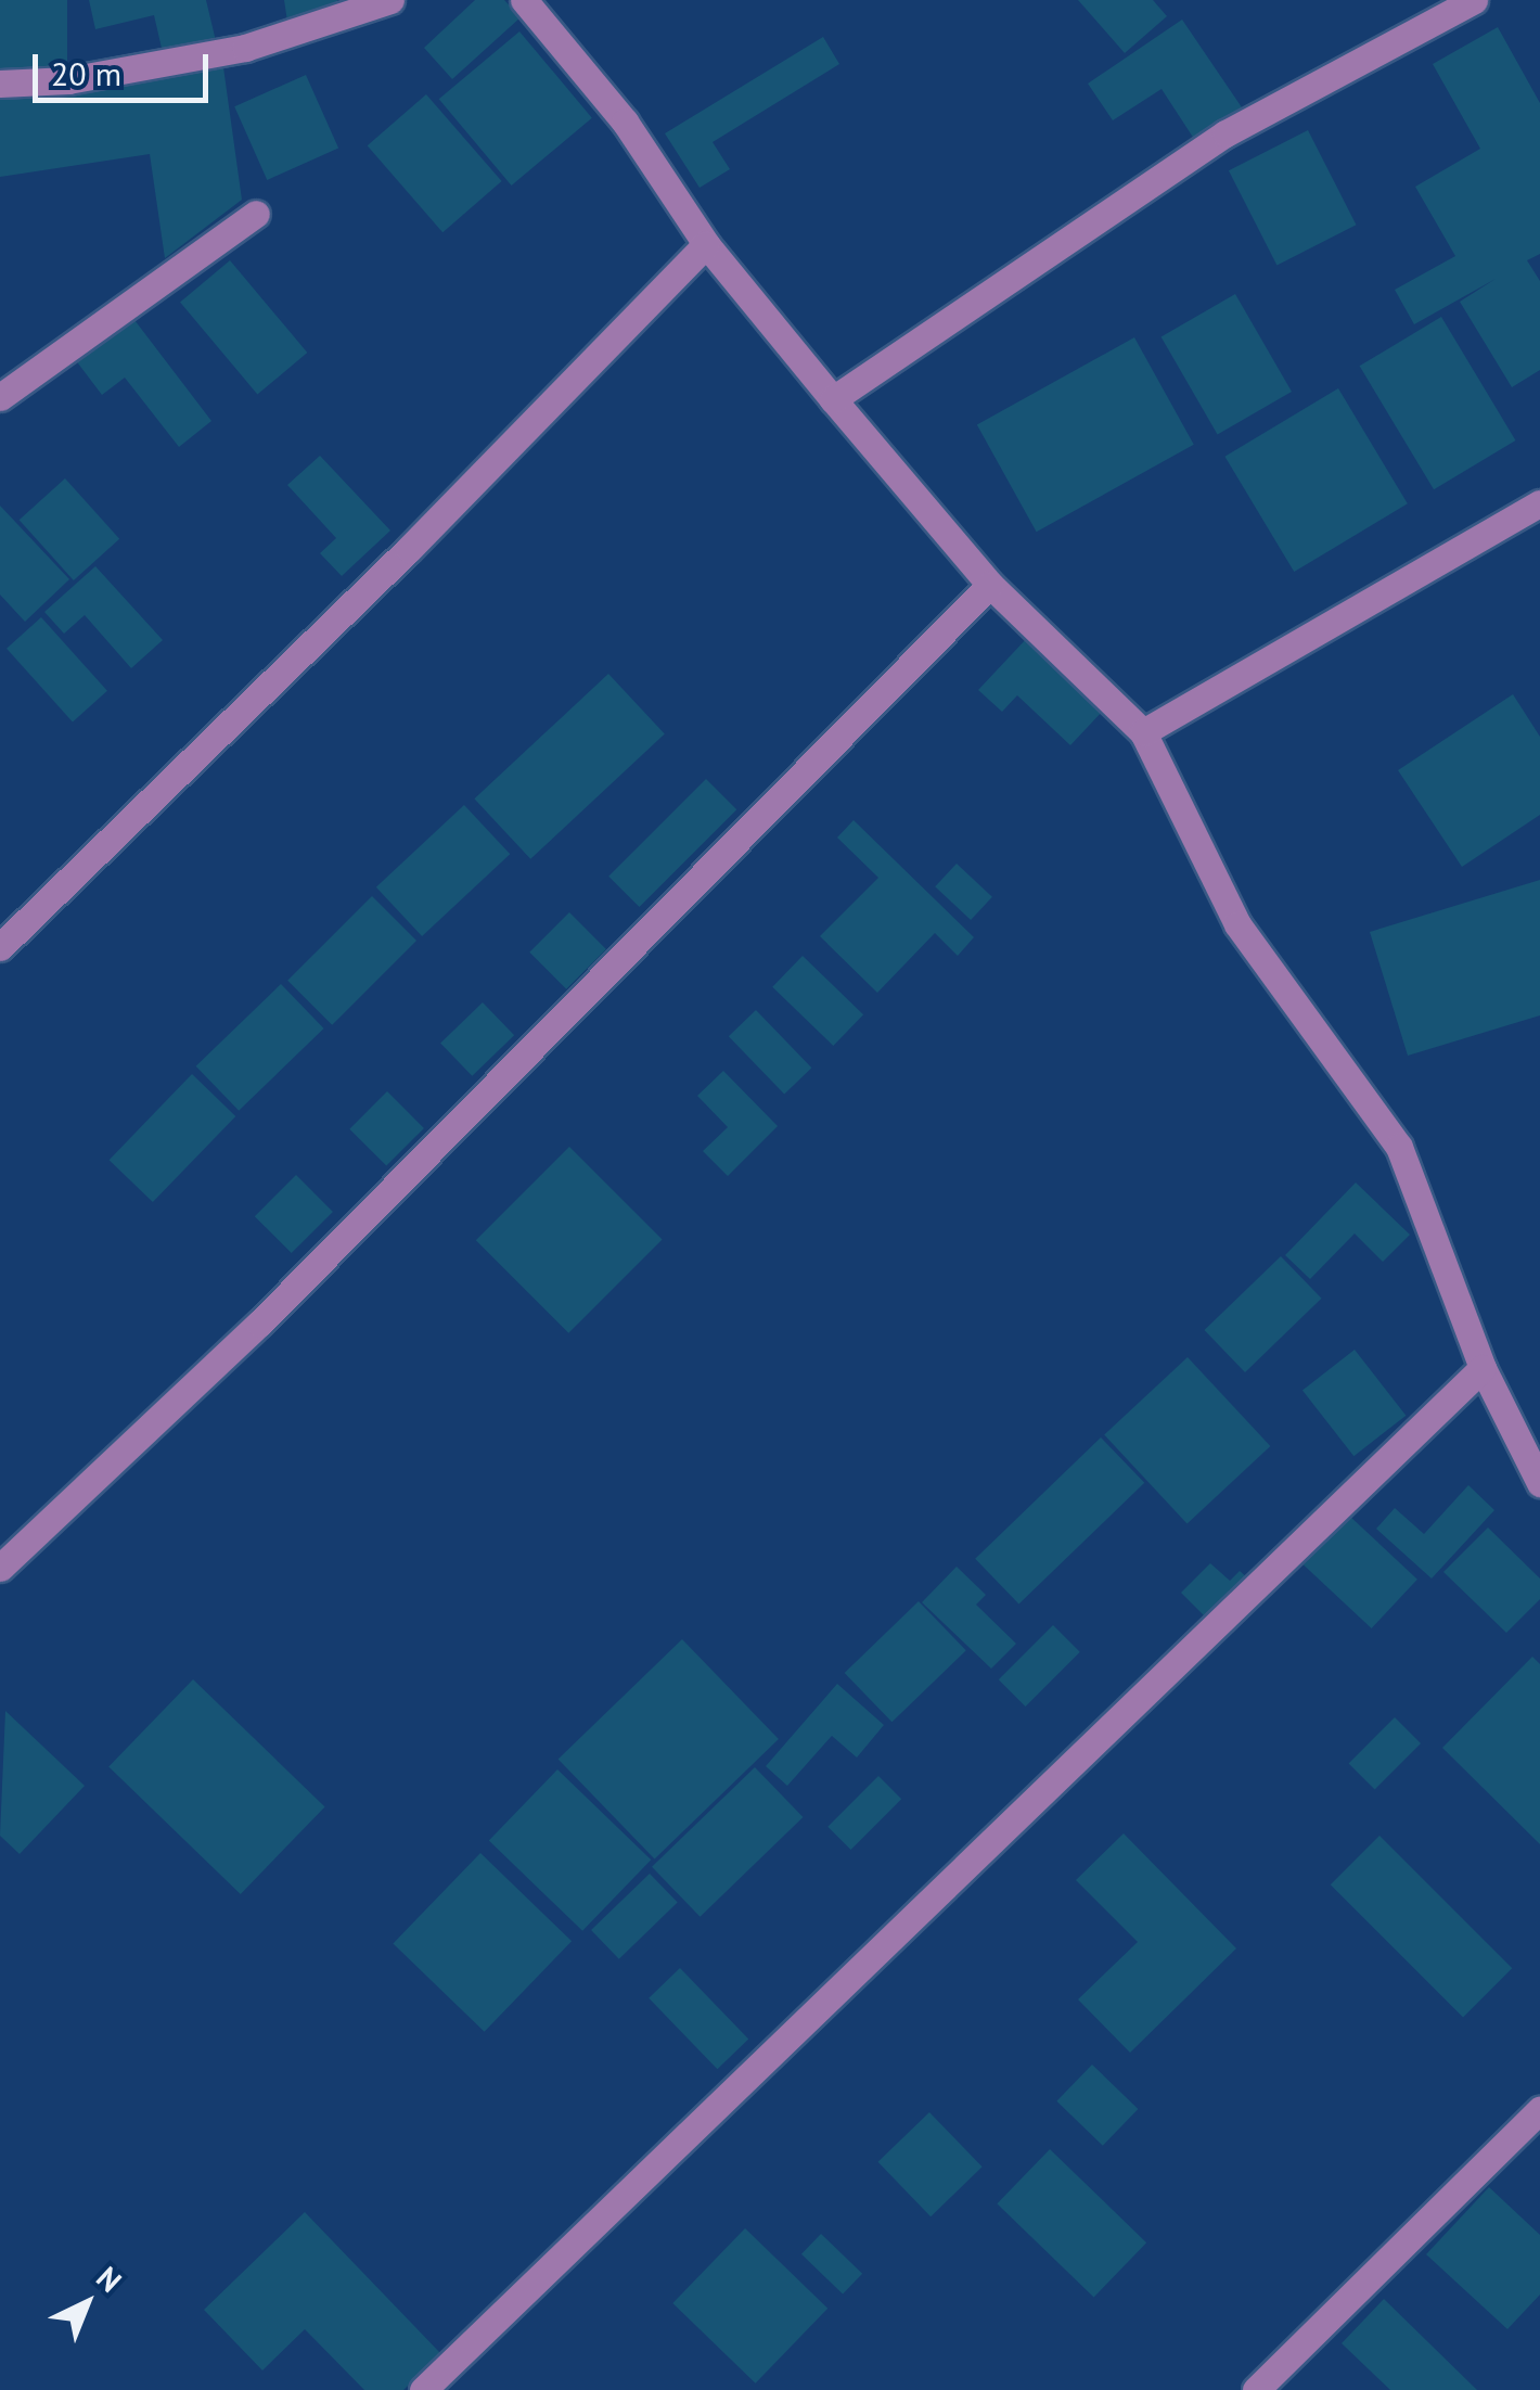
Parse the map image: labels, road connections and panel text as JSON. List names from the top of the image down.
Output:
{
  "scale_bar": "20 m",
  "north": "top right"
}
